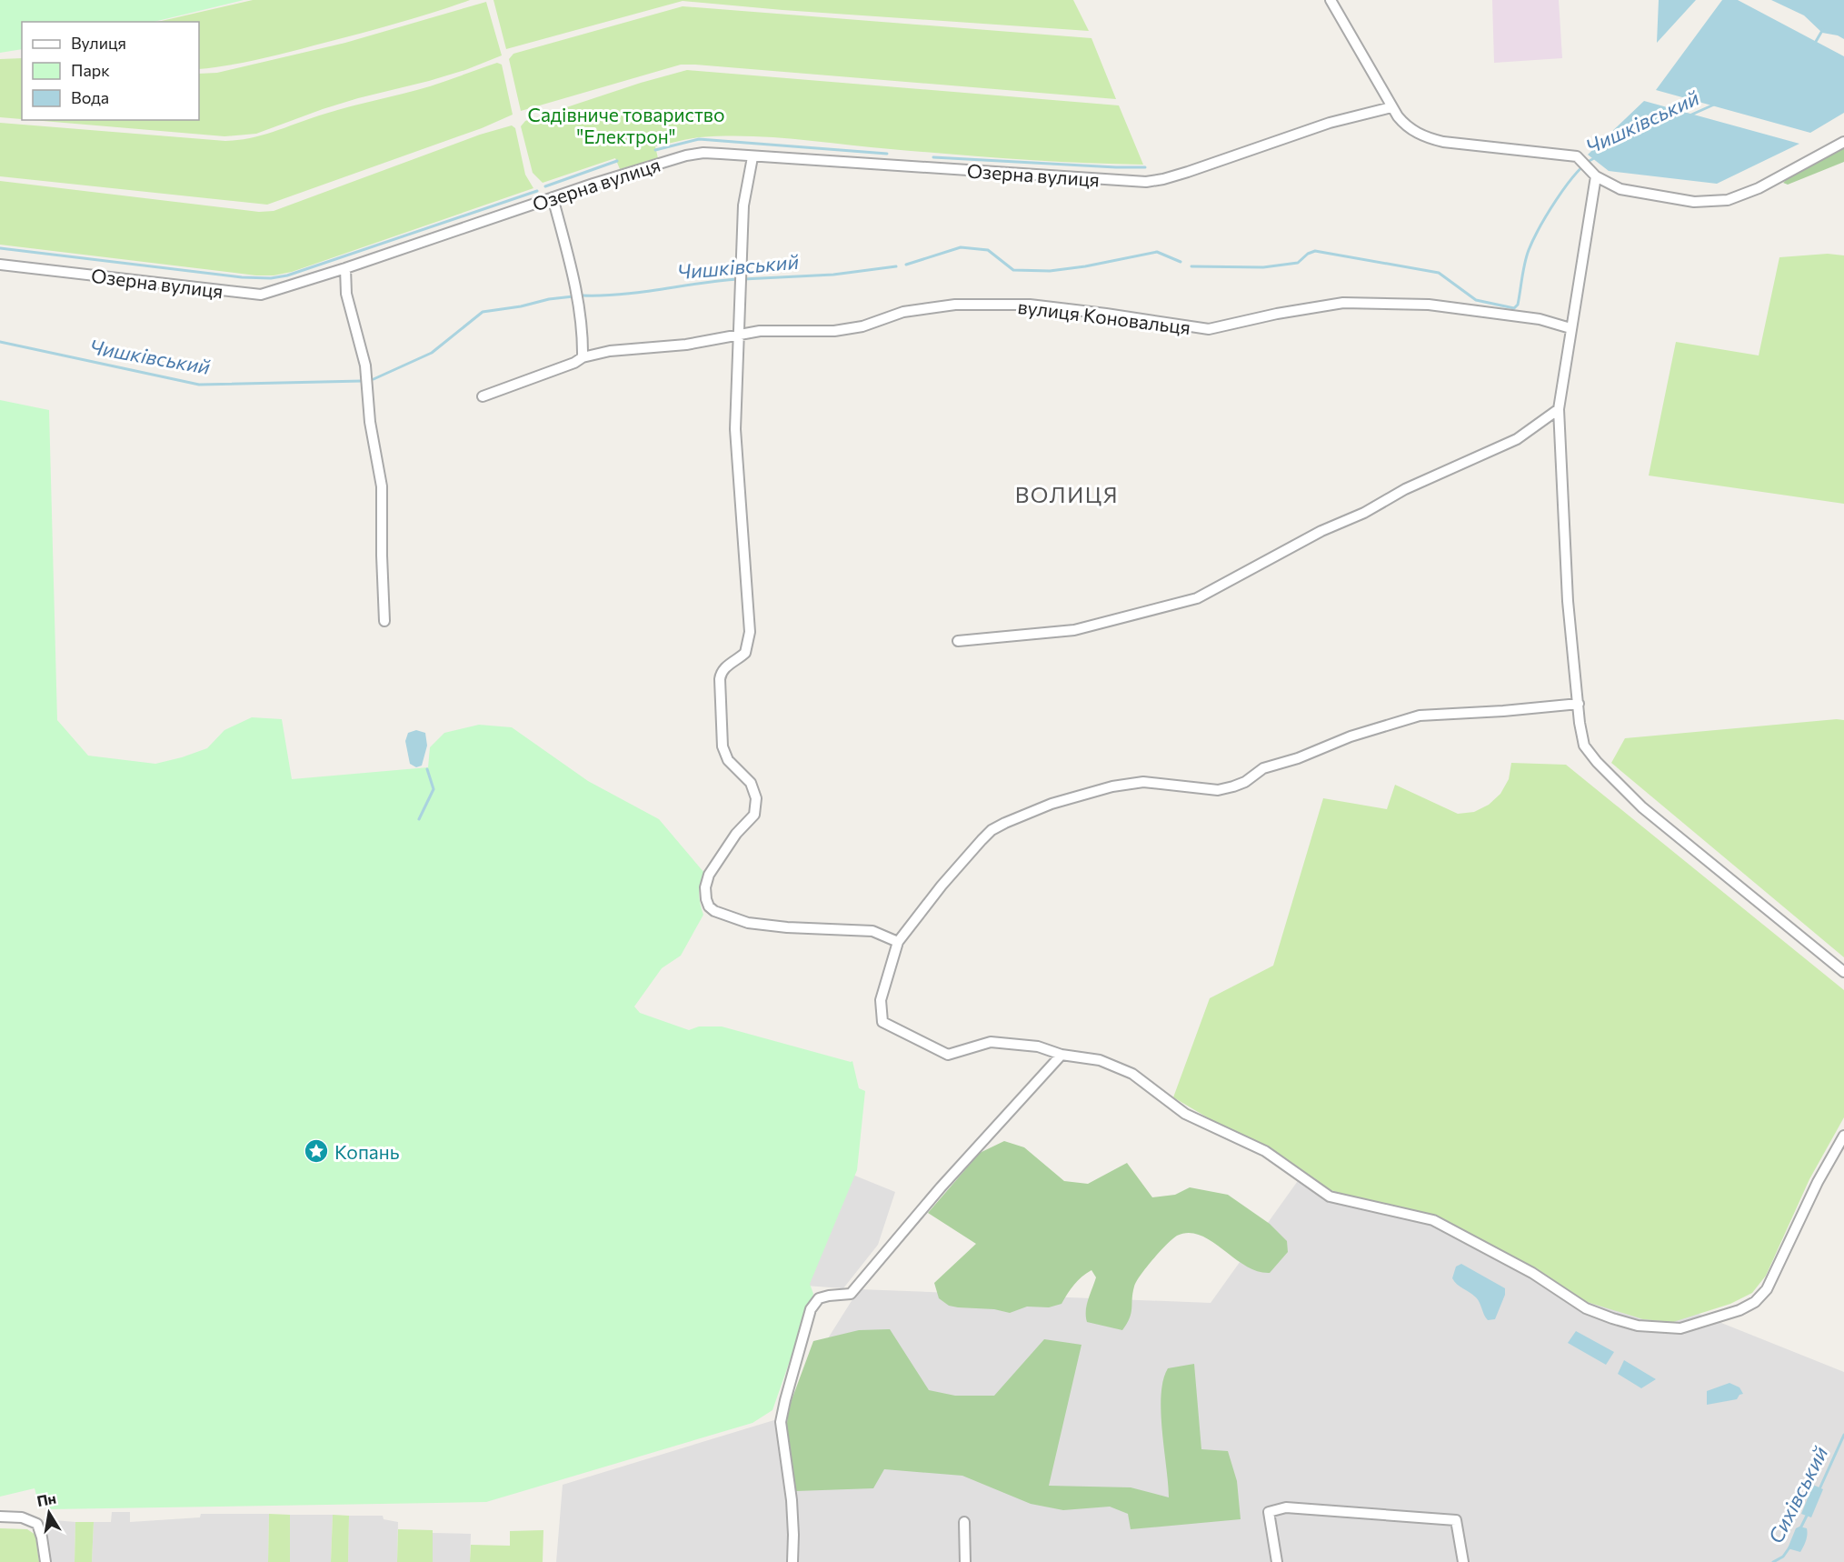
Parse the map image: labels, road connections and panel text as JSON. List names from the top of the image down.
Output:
{
  "streets": {
    "street": ["Озерна вулиця", "вулиця Коновальця"]
  },
  "districts": ["ВОЛИЦЯ"],
  "water": ["Чишківський", "Сихівський"],
  "parks": ["Садівниче товариство \"Електрон\""],
  "places": {
    "place": ["Копань"]
  },
  "legend": ["Вулиця", "Парк", "Вода"],
  "north": "top"
}
